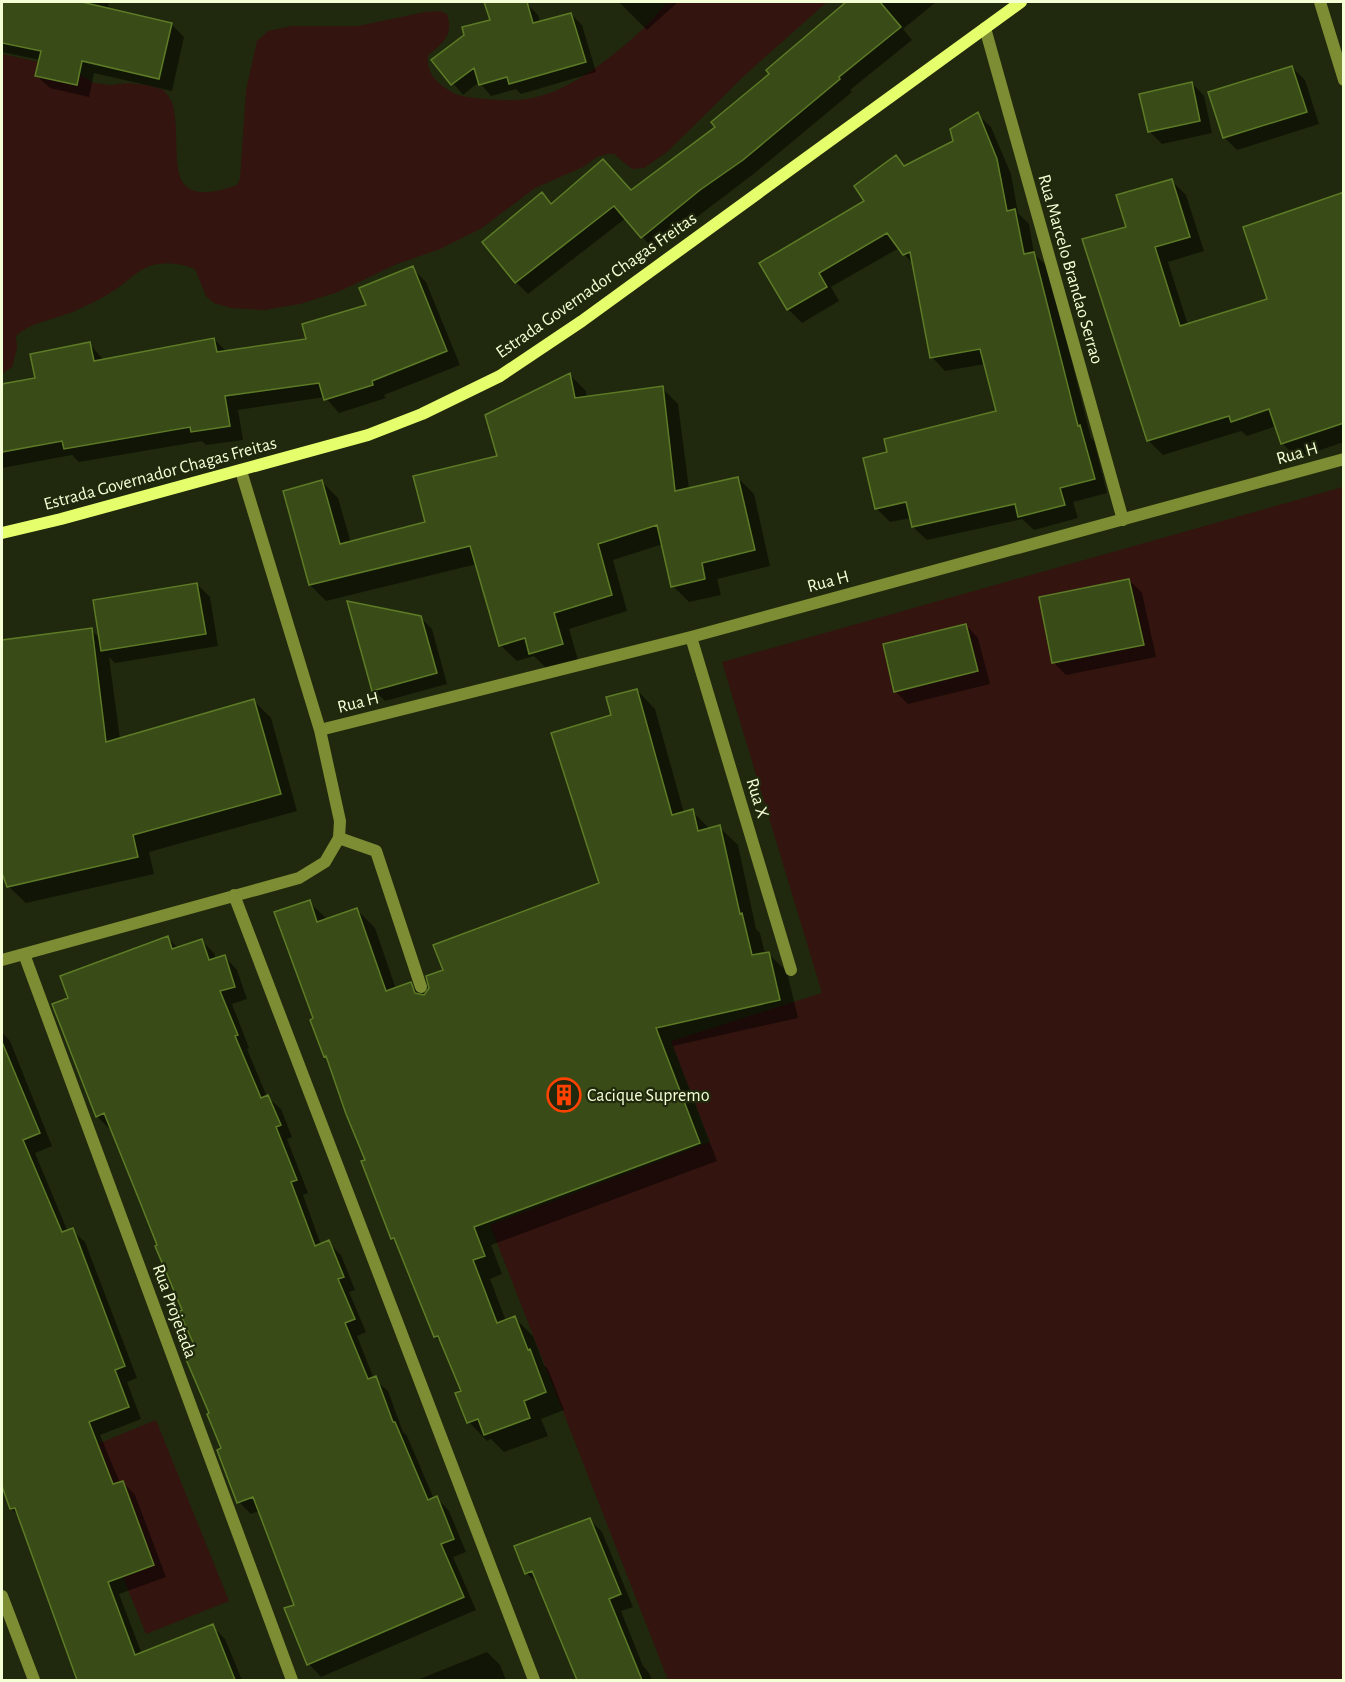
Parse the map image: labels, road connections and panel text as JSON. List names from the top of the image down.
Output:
{
  "streets": {
    "main road": ["Estrada Governador Chagas Freitas"],
    "street": [
      "Rua Marcelo Brandao Serrao",
      "Rua H",
      "Rua X",
      "Rua Projetada"
    ]
  },
  "crossings": [
    ["Rua Marcelo Brandao Serrao", "Estrada Governador Chagas Freitas"],
    ["Rua Marcelo Brandao Serrao", "Rua H"],
    ["Estrada Governador Chagas Freitas", "Rua H"],
    ["Rua H", "Rua X"]
  ],
  "places": {
    "building": ["Cacique Supremo"]
  }
}
